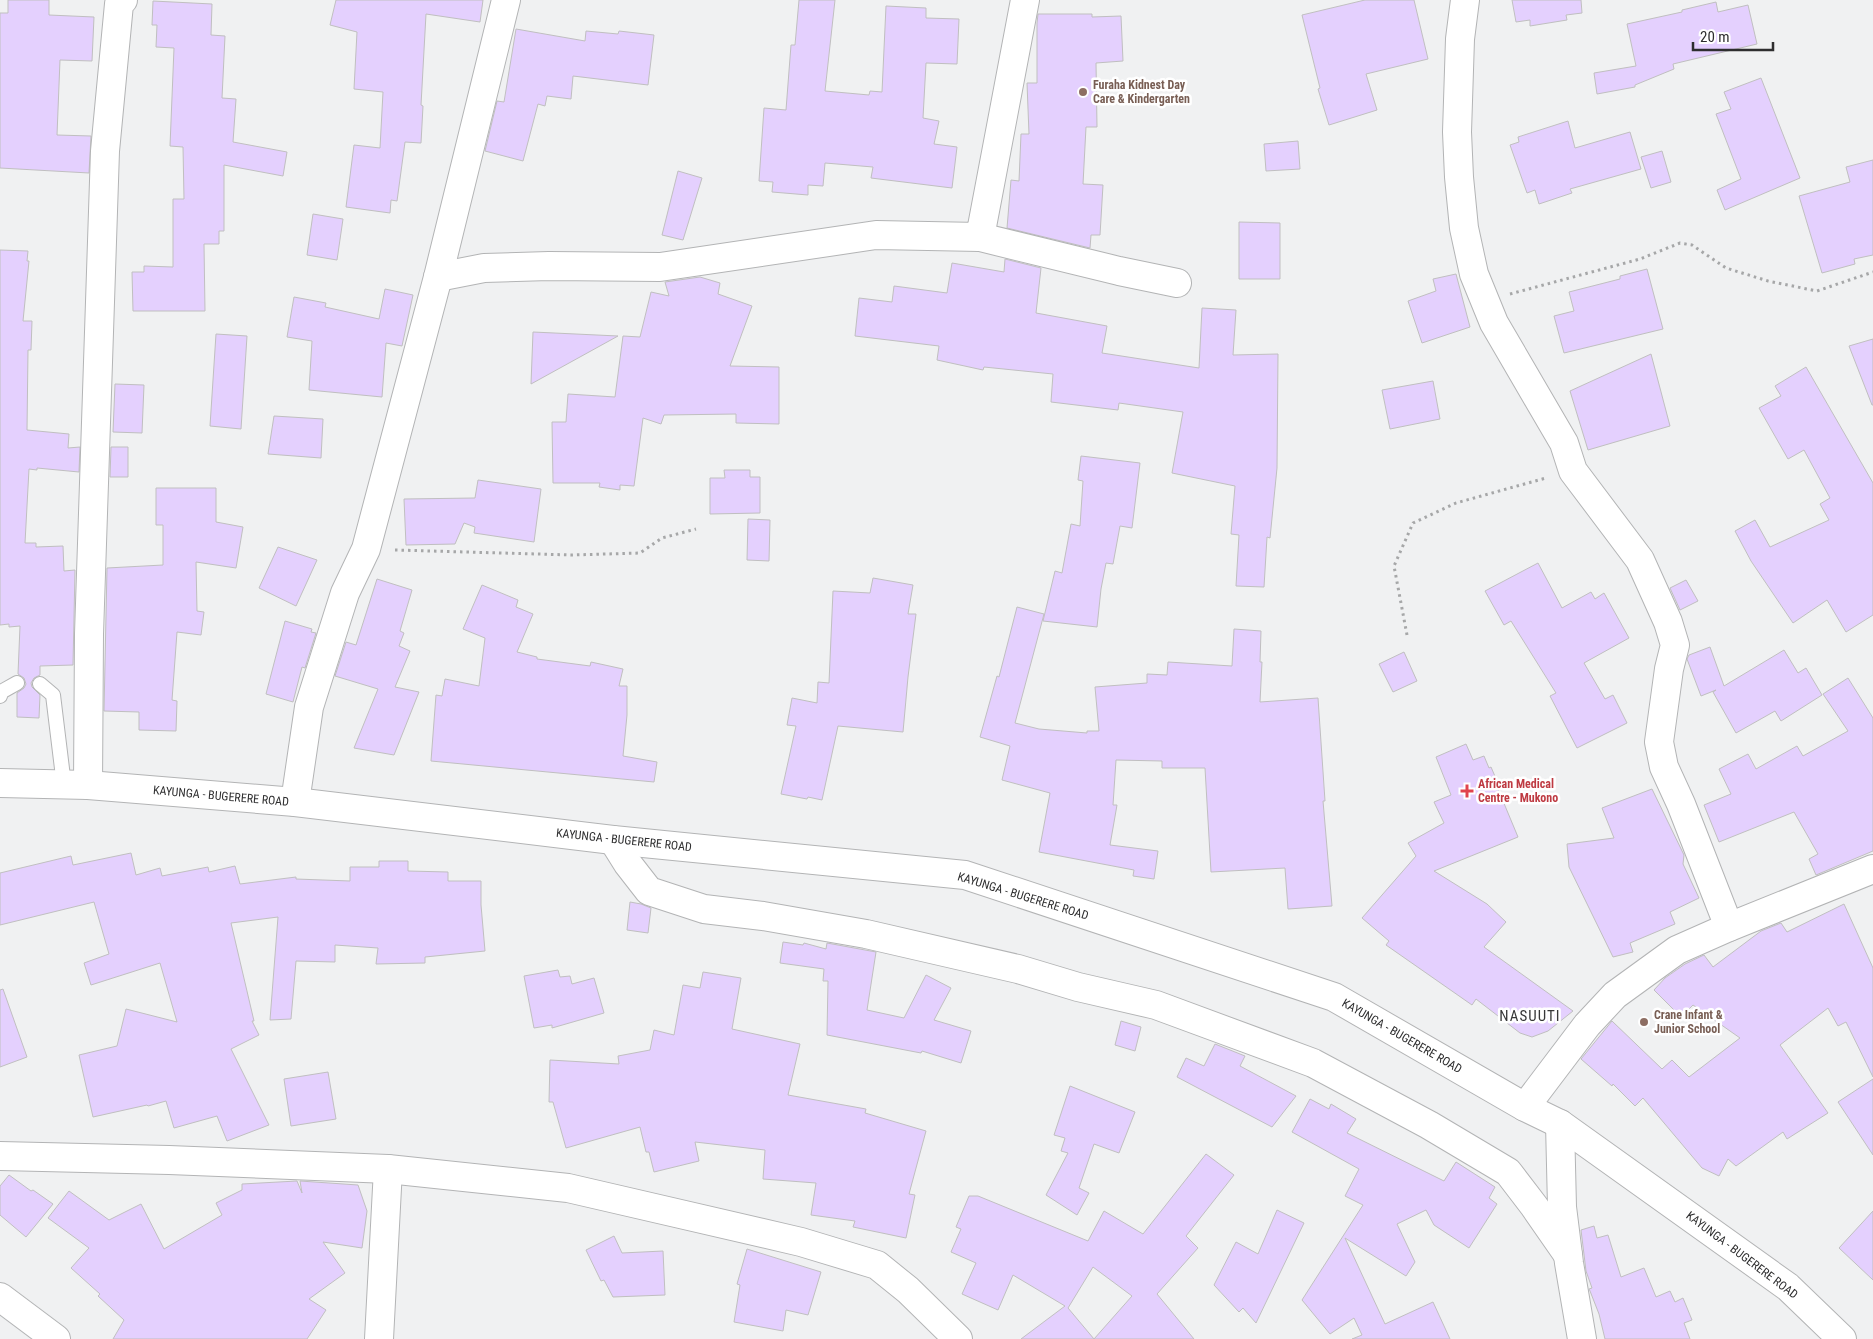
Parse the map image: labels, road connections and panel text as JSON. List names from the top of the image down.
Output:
{
  "streets": {
    "street": ["KAYUNGA - BUGERERE ROAD"]
  },
  "districts": ["NASUUTI"],
  "places": {
    "other": ["Furaha Kidnest Day Care & Kindergarten", "Crane Infant & Junior School"],
    "health": ["African Medical Centre - Mukono"]
  },
  "scale_bar": "20 m"
}
